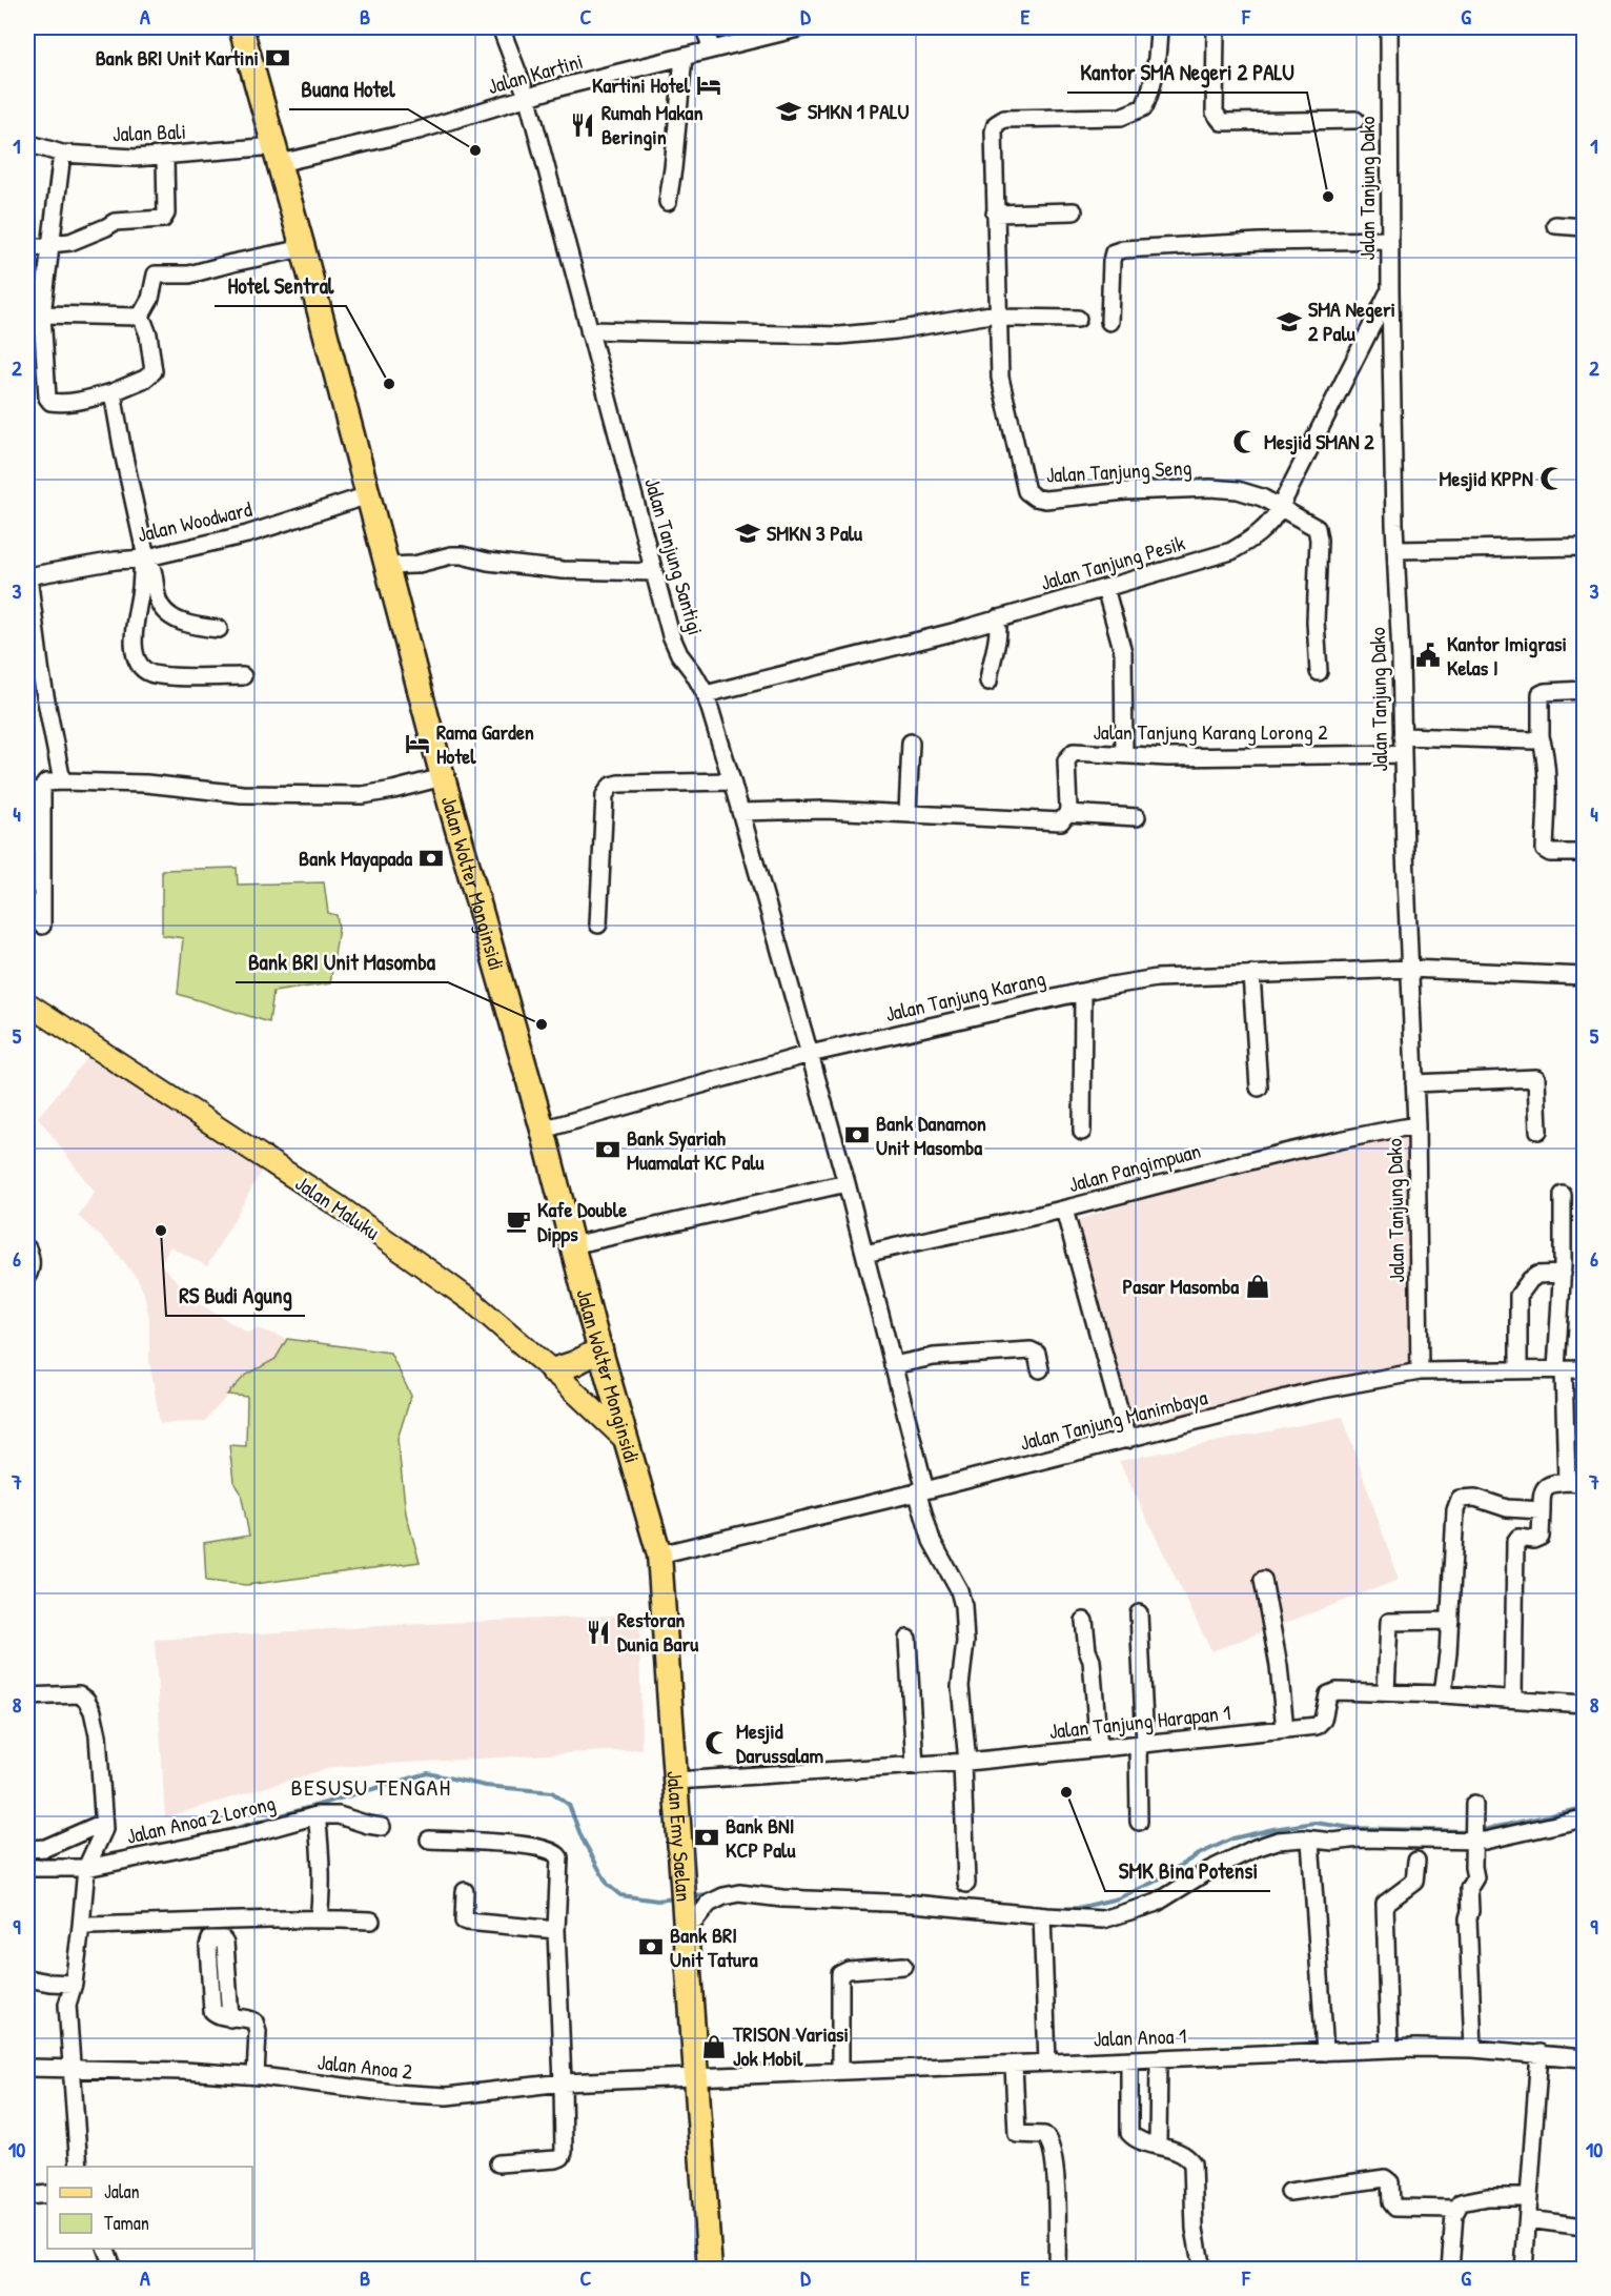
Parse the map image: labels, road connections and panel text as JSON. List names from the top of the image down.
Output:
{
  "streets": {
    "highway": ["Jalan Wolter Monginsidi", "Jalan Emy Saelan"],
    "main road": ["Jalan Maluku"],
    "street": [
      "Jalan Kartini",
      "Jalan Bali",
      "Jalan Tanjung Dako",
      "Jalan Tanjung Seng",
      "Jalan Woodward",
      "Jalan Tanjung Santigi",
      "Jalan Tanjung Pesik",
      "Jalan Tanjung Karang Lorong 2",
      "Jalan Tanjung Karang",
      "Jalan Pangimpuan",
      "Jalan Tanjung Manimbaya",
      "Jalan Tanjung Harapan 1",
      "Jalan Anoa 2 Lorong",
      "Jalan Anoa 1",
      "Jalan Anoa 2"
    ]
  },
  "crossings": [
    ["Jalan Kartini", "Jalan Bali"],
    ["Jalan Kartini", "Jalan Tanjung Santigi"],
    ["Jalan Kartini", "Jalan Wolter Monginsidi"],
    ["Jalan Bali", "Jalan Wolter Monginsidi"],
    ["Jalan Tanjung Dako", "Jalan Tanjung Pesik"],
    ["Jalan Tanjung Dako", "Jalan Tanjung Karang Lorong 2"],
    ["Jalan Tanjung Dako", "Jalan Tanjung Karang"],
    ["Jalan Tanjung Dako", "Jalan Pangimpuan"],
    ["Jalan Tanjung Dako", "Jalan Tanjung Manimbaya"],
    ["Jalan Tanjung Seng", "Jalan Tanjung Pesik"],
    ["Jalan Woodward", "Jalan Wolter Monginsidi"],
    ["Jalan Tanjung Santigi", "Jalan Tanjung Pesik"],
    ["Jalan Tanjung Santigi", "Jalan Tanjung Karang"],
    ["Jalan Wolter Monginsidi", "Jalan Tanjung Karang"],
    ["Jalan Wolter Monginsidi", "Jalan Maluku"],
    ["Jalan Wolter Monginsidi", "Jalan Tanjung Manimbaya"],
    ["Jalan Wolter Monginsidi", "Jalan Emy Saelan"],
    ["Jalan Tanjung Manimbaya", "Jalan Emy Saelan"],
    ["Jalan Tanjung Harapan 1", "Jalan Emy Saelan"],
    ["Jalan Emy Saelan", "Jalan Anoa 1"],
    ["Jalan Emy Saelan", "Jalan Anoa 2"],
    ["Jalan Anoa 1", "Jalan Anoa 2"]
  ],
  "districts": ["BESUSU TENGAH"],
  "places": {
    "bank": [
      "Bank BRI Unit Kartini",
      "Bank Mayapada",
      "Bank Danamon Unit Masomba",
      "Bank Syariah Muamalat KC Palu",
      "Bank BNI KCP Palu",
      "Bank BRI Unit Tatura"
    ],
    "hotel": ["Kartini Hotel", "Rama Garden Hotel"],
    "school or university": ["SMKN 1 PALU", "SMA Negeri 2 Palu", "SMKN 3 Palu"],
    "restaurant": ["Rumah Makan Beringin", "Restoran Dunia Baru"],
    "other": [
      "Buana Hotel",
      "Kantor SMA Negeri 2 PALU",
      "Hotel Sentral",
      "Bank BRI Unit Masomba",
      "RS Budi Agung",
      "SMK Bina Potensi"
    ],
    "mosque": ["Mesjid SMAN 2", "Mesjid KPPN", "Mesjid Darussalam"],
    "public building": ["Kantor Imigrasi Kelas I"],
    "cafe": ["Kafe Double Dipps"],
    "shop": ["Pasar Masomba", "TRISON Variasi Jok Mobil"]
  },
  "legend": ["Jalan", "Taman"],
  "grid": {
    "columns": [
      "A",
      "B",
      "C",
      "D",
      "E",
      "F",
      "G"
    ],
    "rows": [
      "1",
      "2",
      "3",
      "4",
      "5",
      "6",
      "7",
      "8",
      "9",
      "10"
    ]
  }
}
